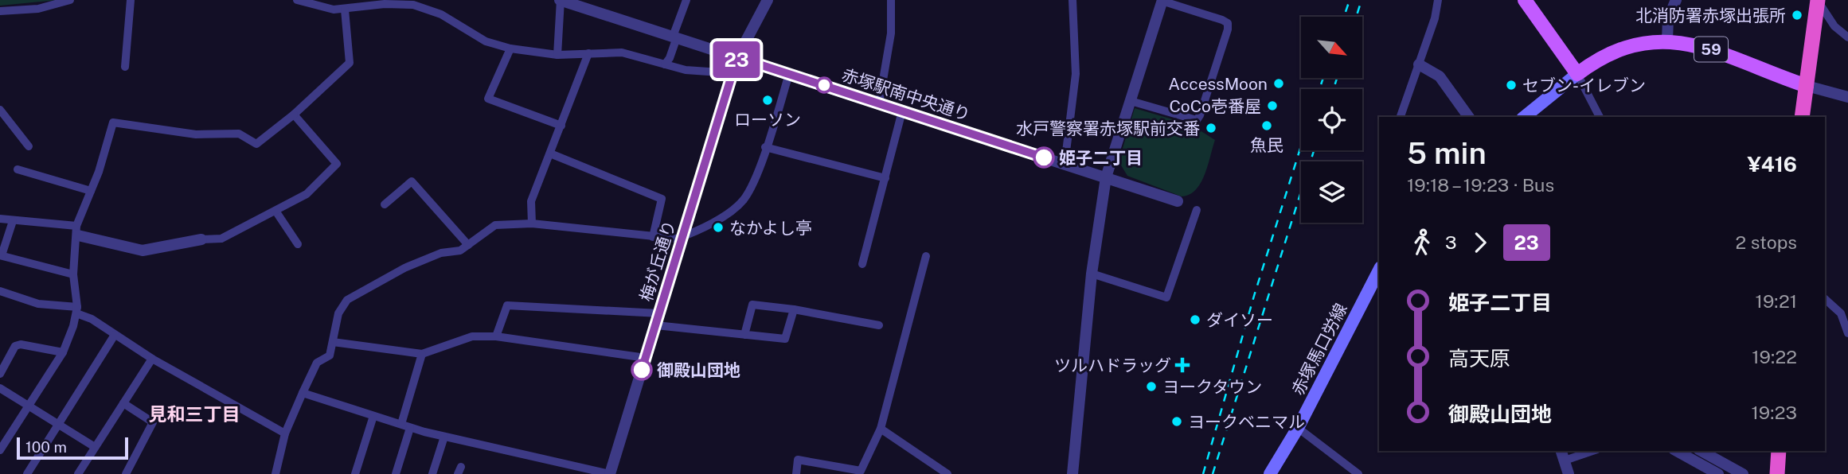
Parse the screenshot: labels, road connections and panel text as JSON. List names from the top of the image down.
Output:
{
  "streets": {
    "main road": ["59", "赤塚馬口労線"],
    "street": ["赤塚駅南中央通り", "梅が丘通り"]
  },
  "crossings": [
    ["赤塚駅南中央通り", "梅が丘通り"]
  ],
  "districts": ["見和三丁目"],
  "places": {
    "other": [
      "北消防署赤塚出張所",
      "AccessMoon",
      "セブン-イレブン",
      "ローソン",
      "CoCo壱番屋",
      "魚民",
      "水戸警察署赤塚駅前交番",
      "姫子二丁目",
      "なかよし亭",
      "ダイソー",
      "御殿山団地",
      "ヨークタウン",
      "ヨークベニマル"
    ],
    "health": ["ツルハドラッグ"]
  },
  "lines": ["bus line 23"],
  "scale_bar": "100 m",
  "north": "bottom right",
  "page": {
    "on_map": "23",
    "heading": ["5 min", "19:18 – 19:23 · Bus", "¥416"],
    "legs": ["3", "23", "2 stops"],
    "list": [
      {
        "name": "姫子二丁目",
        "value": "19:21"
      },
      {
        "name": "高天原",
        "value": "19:22"
      },
      {
        "name": "御殿山団地",
        "value": "19:23"
      }
    ],
    "scale": "100 m"
  }
}
